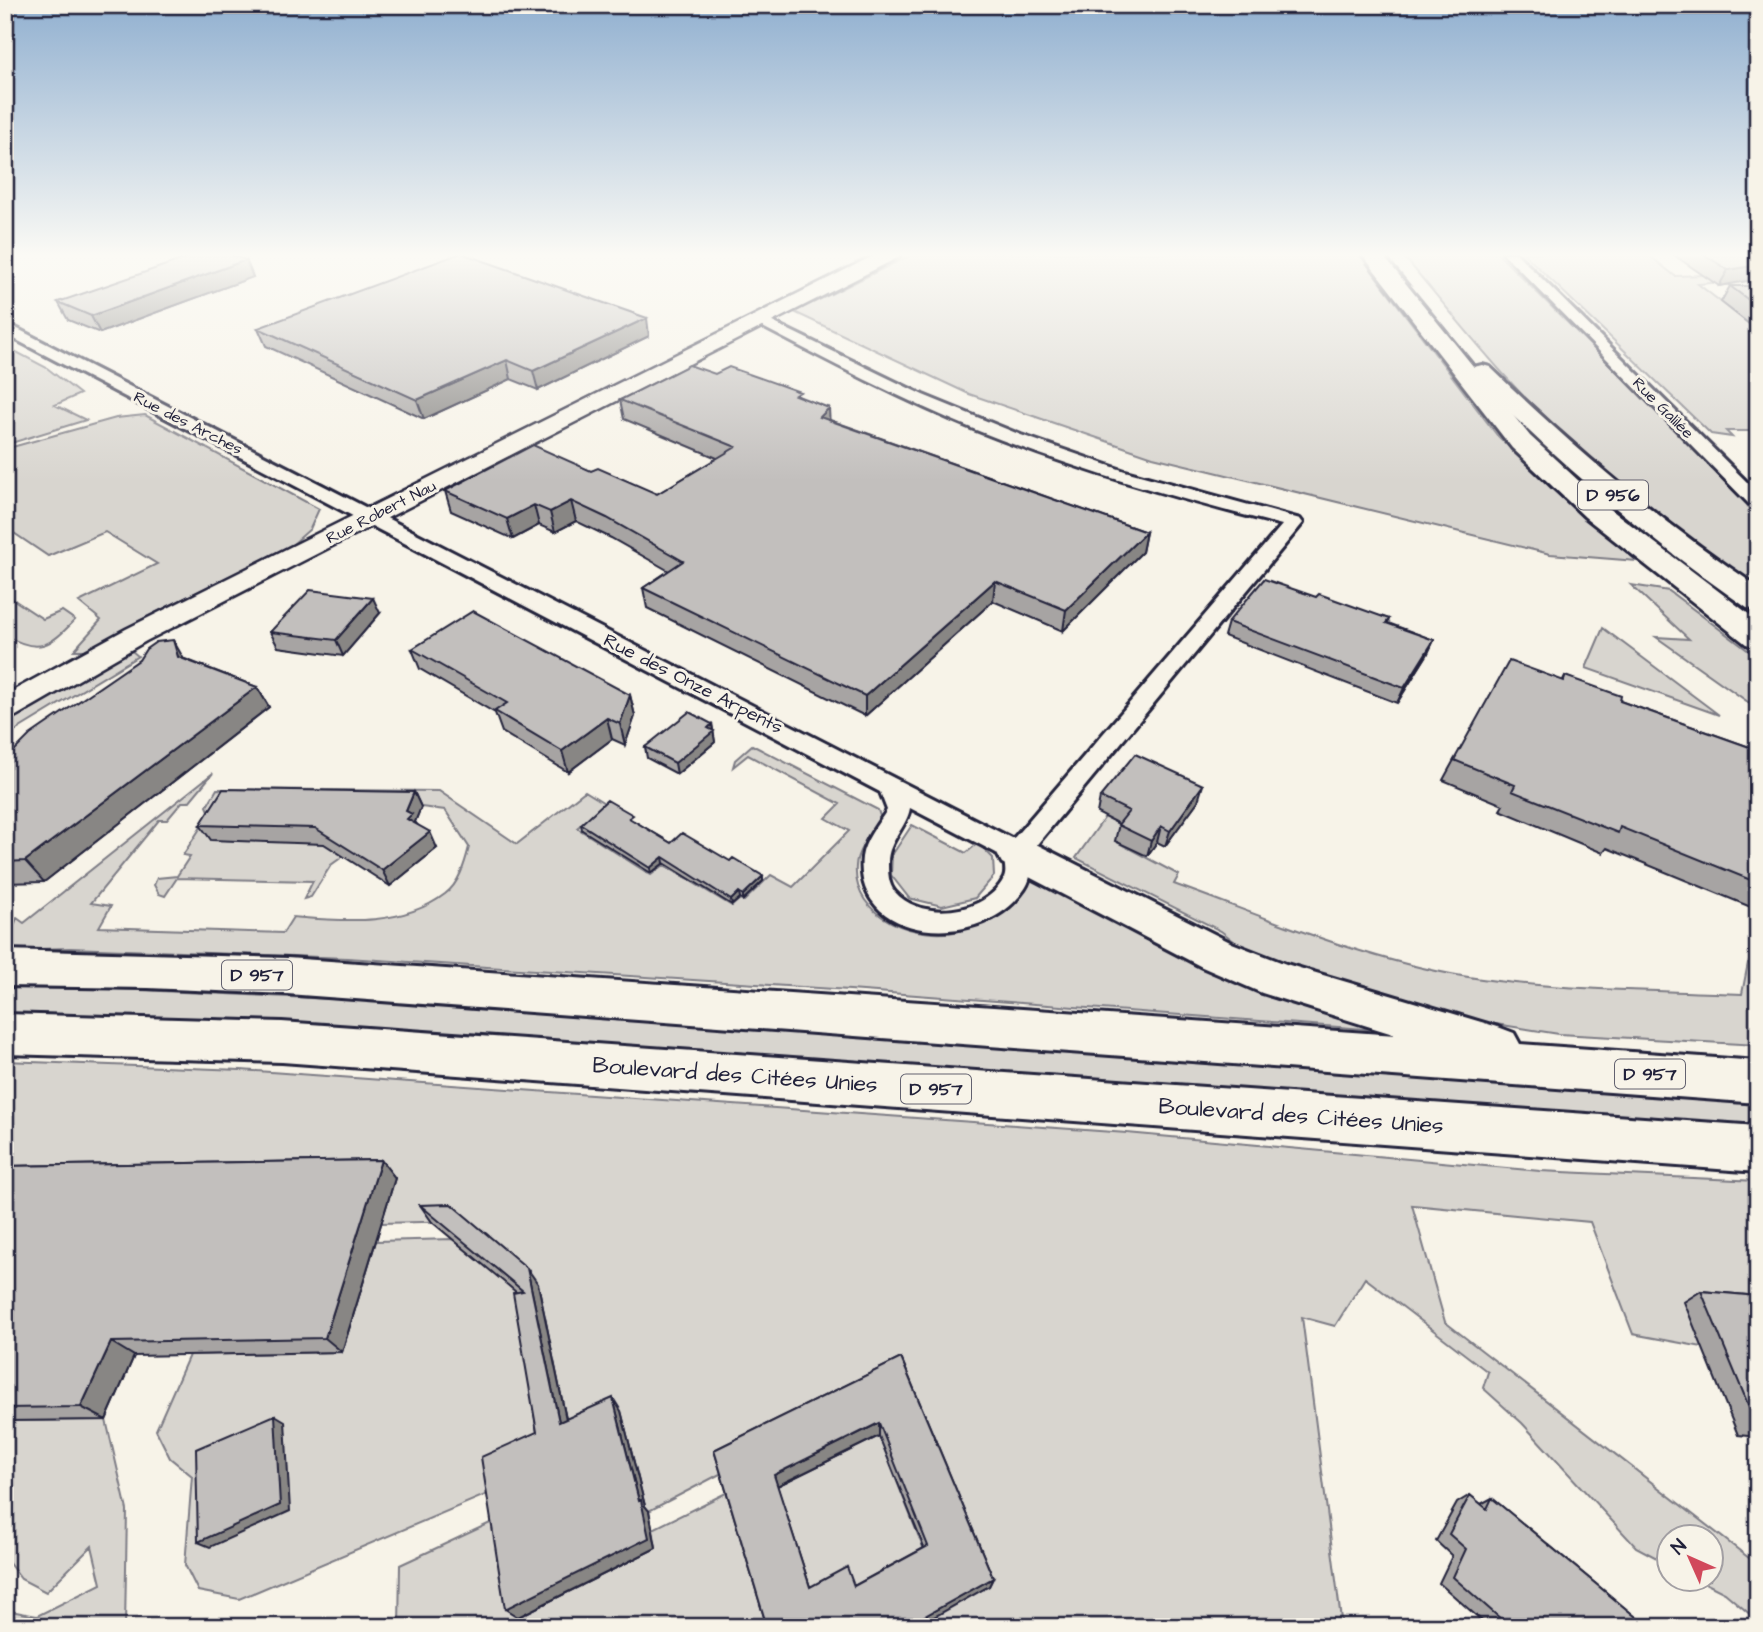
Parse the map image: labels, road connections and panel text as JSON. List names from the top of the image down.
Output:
{
  "streets": {
    "main road": ["D 956", "D 957", "Boulevard des Citées Unies"],
    "street": [
      "Rue Galilée",
      "Rue des Arches",
      "Rue Robert Nau",
      "Rue des Onze Arpents"
    ]
  },
  "crossings": [
    ["Rue des Arches", "Rue Robert Nau"],
    ["Rue des Arches", "Rue des Onze Arpents"],
    ["Rue Robert Nau", "Rue des Onze Arpents"]
  ],
  "north": "top left"
}
